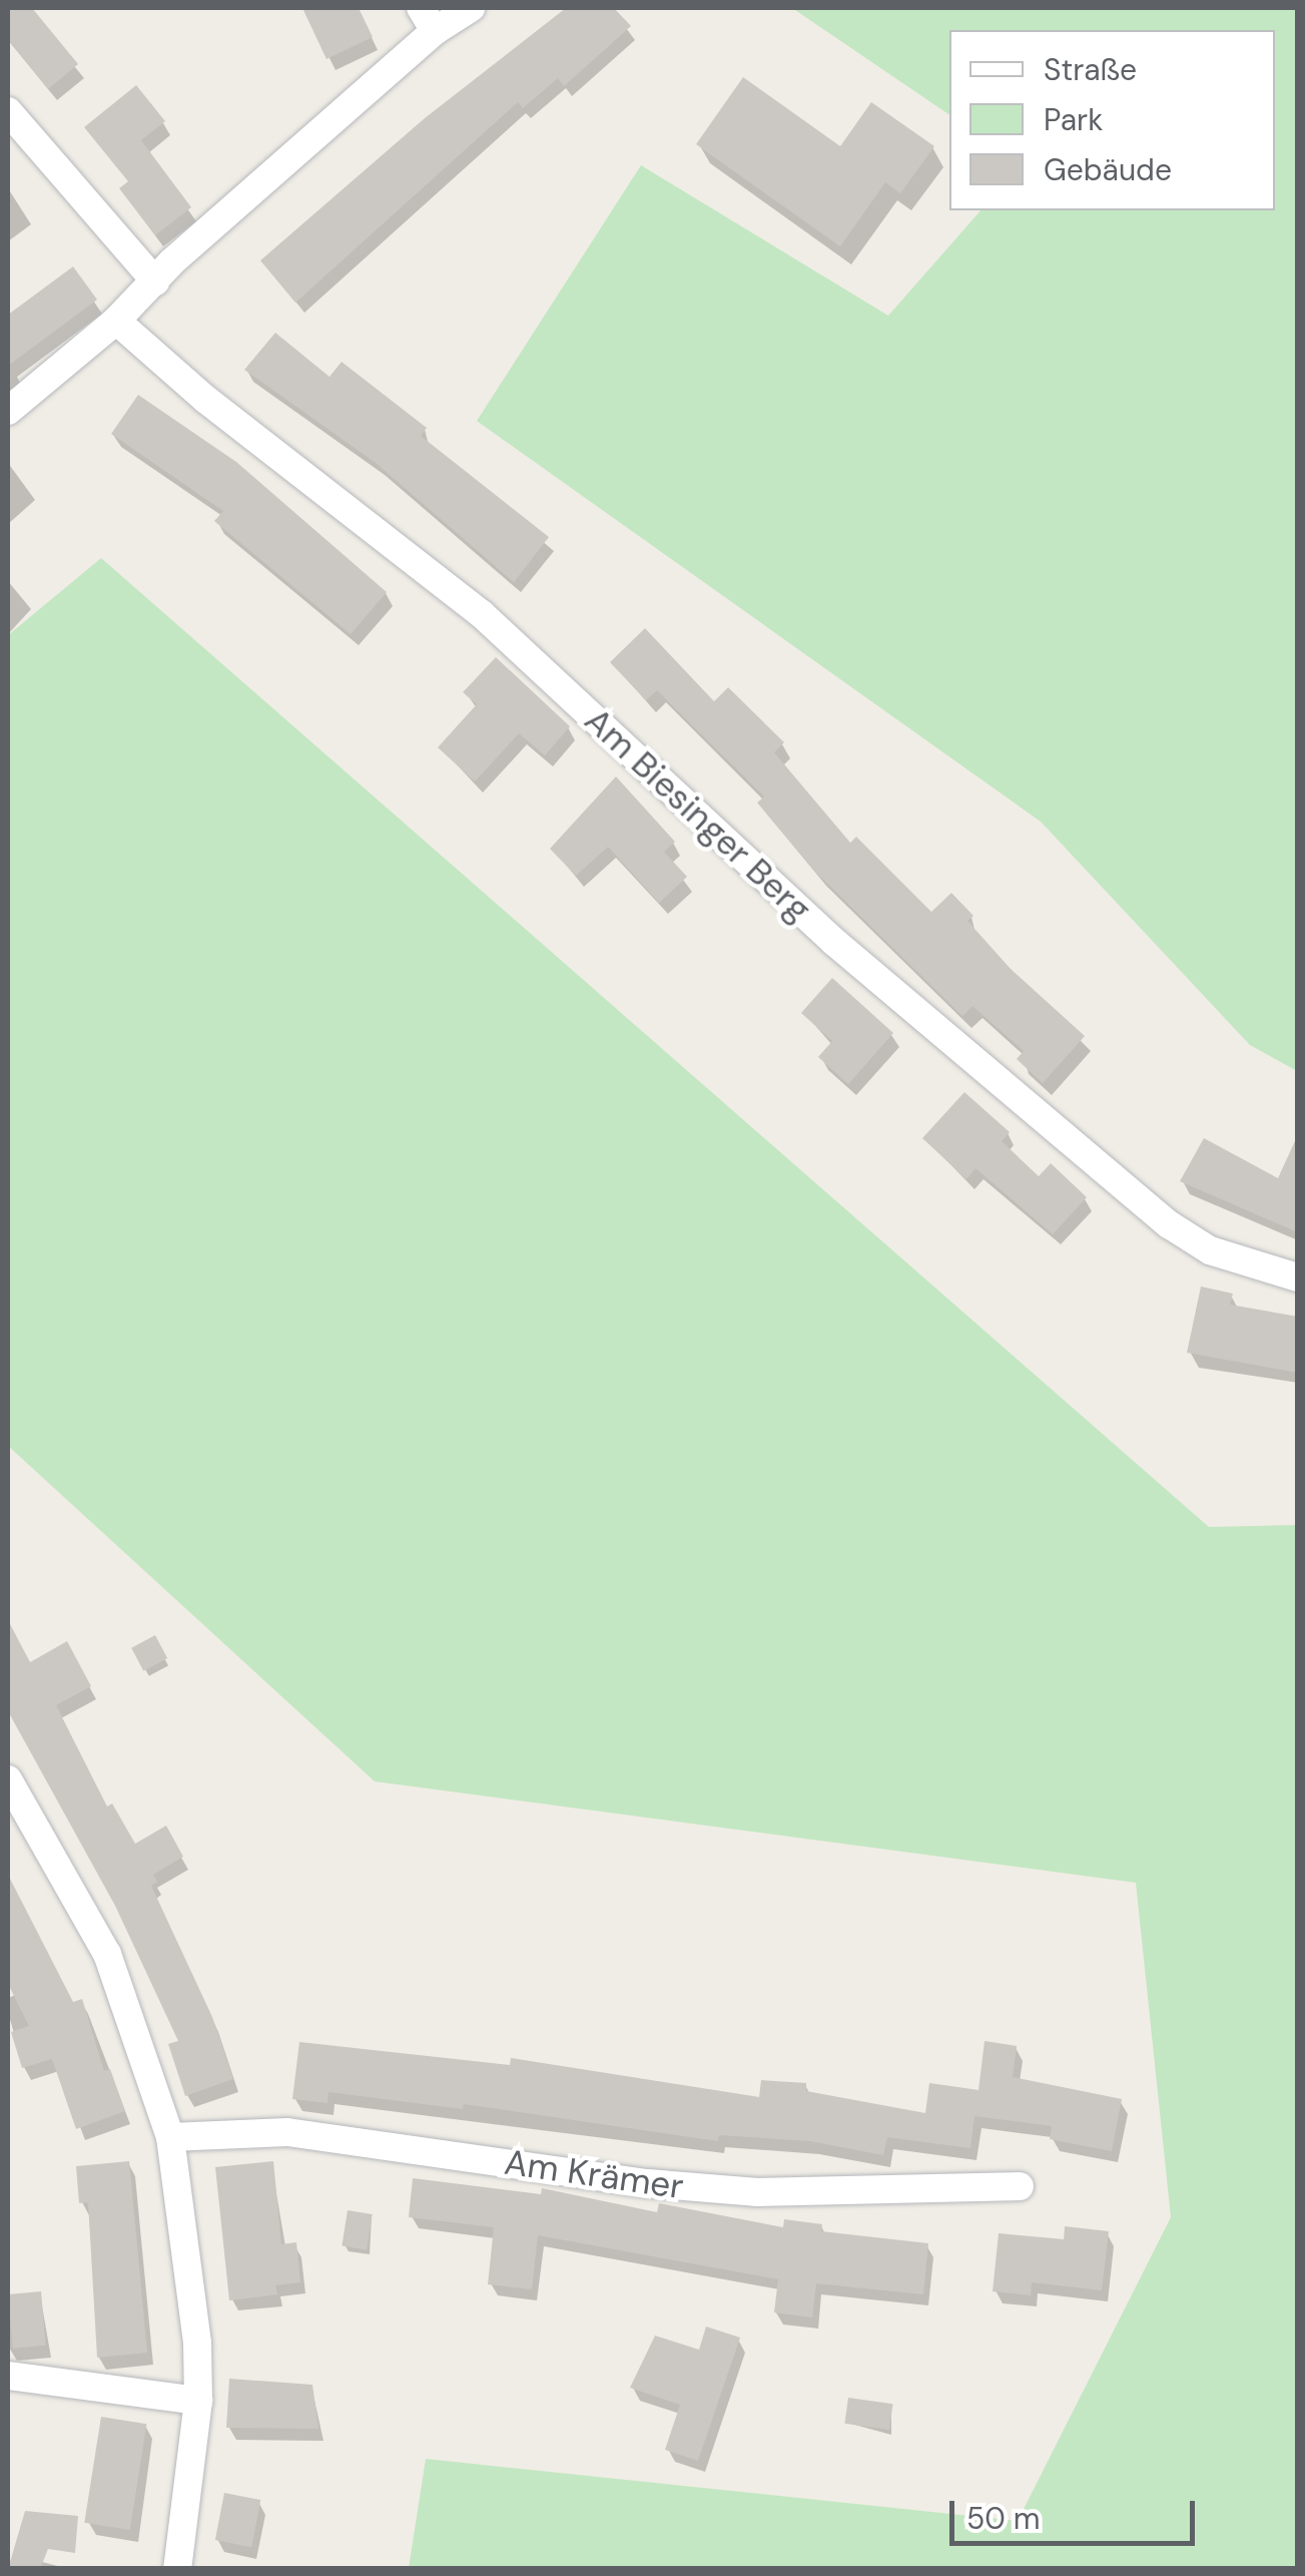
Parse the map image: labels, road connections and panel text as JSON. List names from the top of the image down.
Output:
{
  "streets": {
    "street": ["Am Biesinger Berg", "Am Krämer"]
  },
  "legend": ["Straße", "Park", "Gebäude"],
  "scale_bar": "50 m"
}
